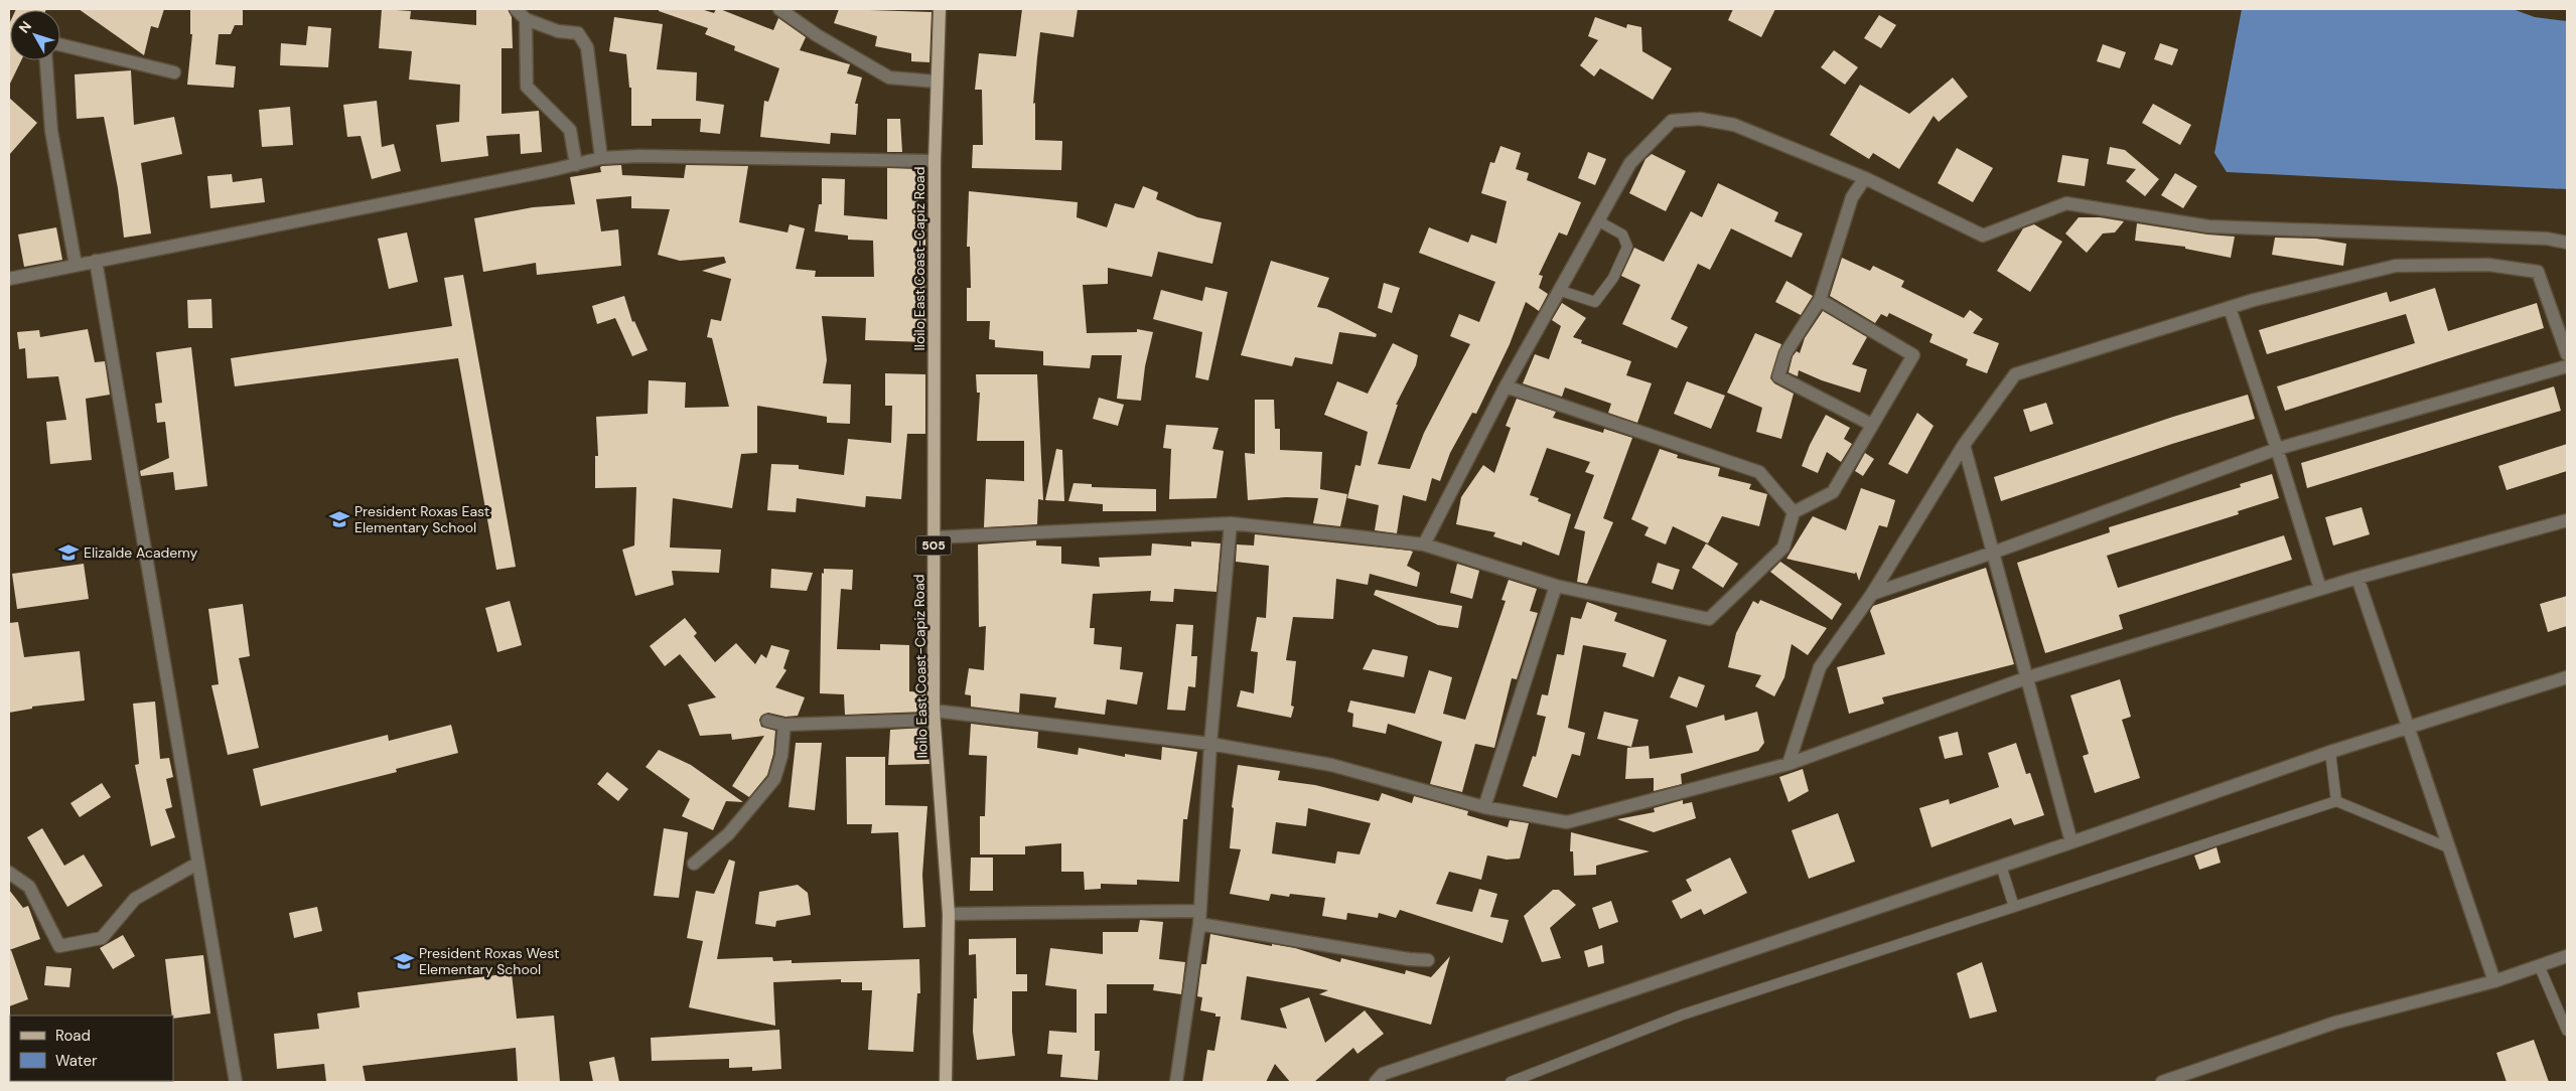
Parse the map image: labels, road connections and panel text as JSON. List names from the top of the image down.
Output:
{
  "streets": {
    "main road": ["Iloilo East Coast-Capiz Road", "505"]
  },
  "places": {
    "school or university": ["President Roxas East Elementary School", "Elizalde Academy", "President Roxas West Elementary School"]
  },
  "legend": ["Road", "Water"],
  "north": "top left"
}
